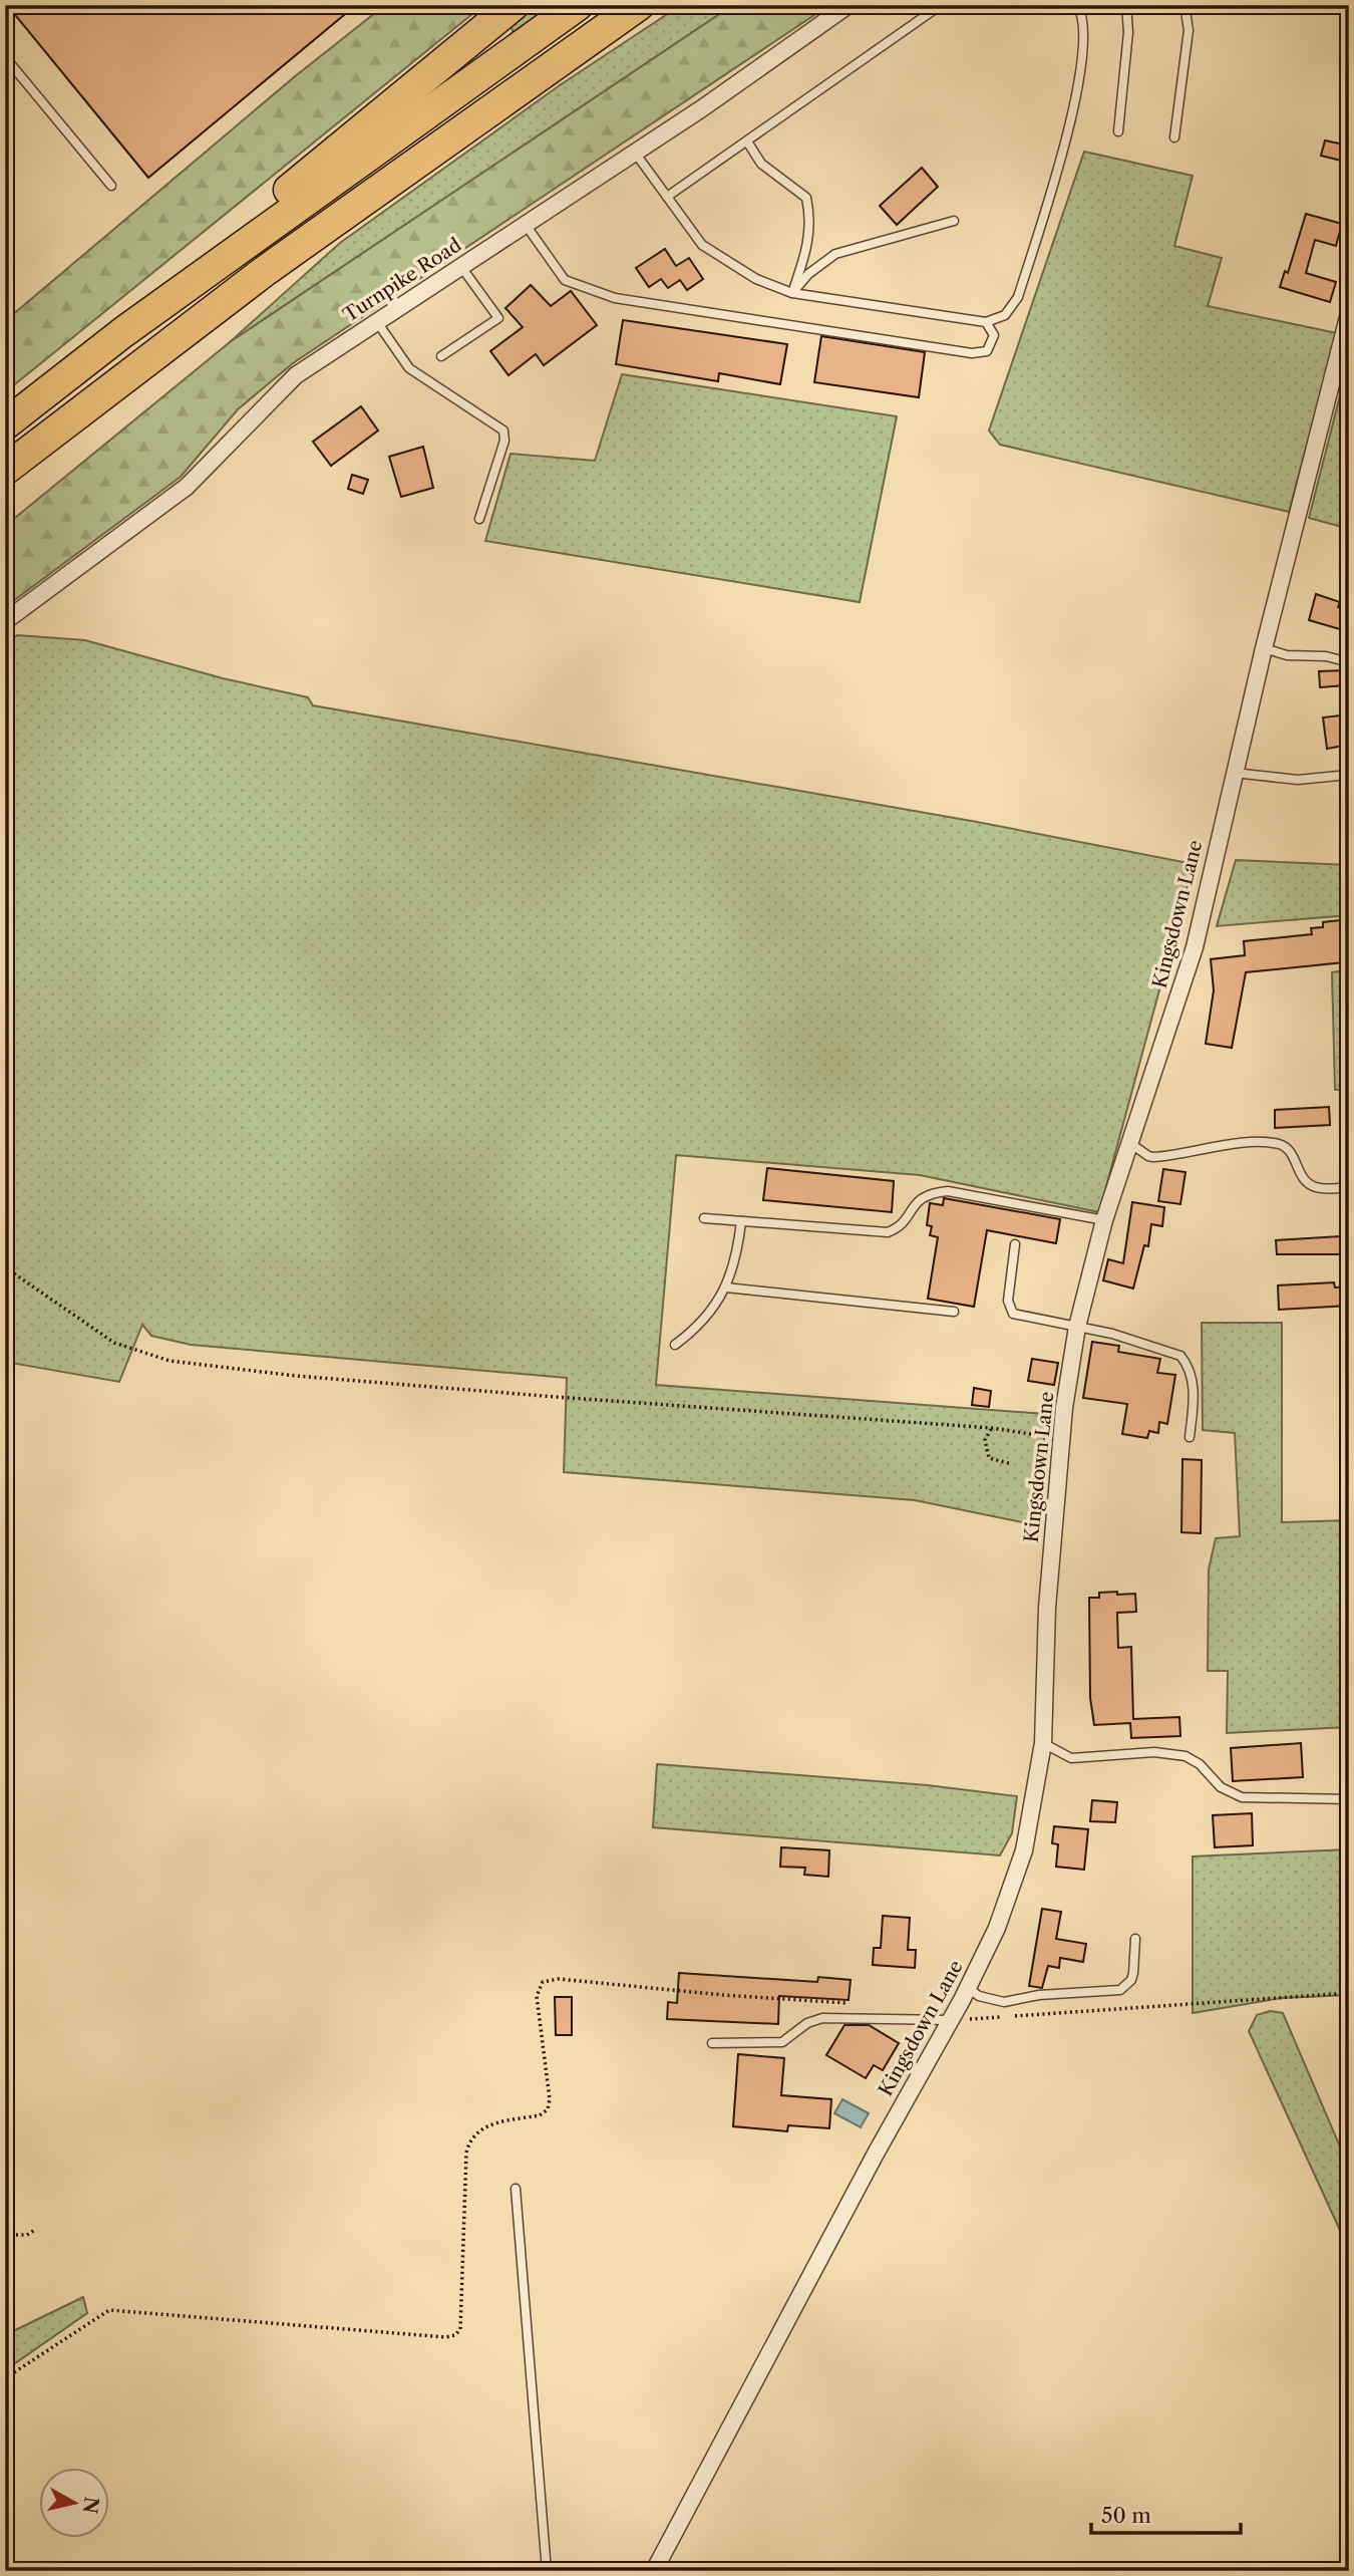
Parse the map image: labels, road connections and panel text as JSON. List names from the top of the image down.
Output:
{
  "streets": {
    "street": ["Turnpike Road", "Kingsdown Lane"]
  },
  "scale_bar": "50 m",
  "north": "right"
}
